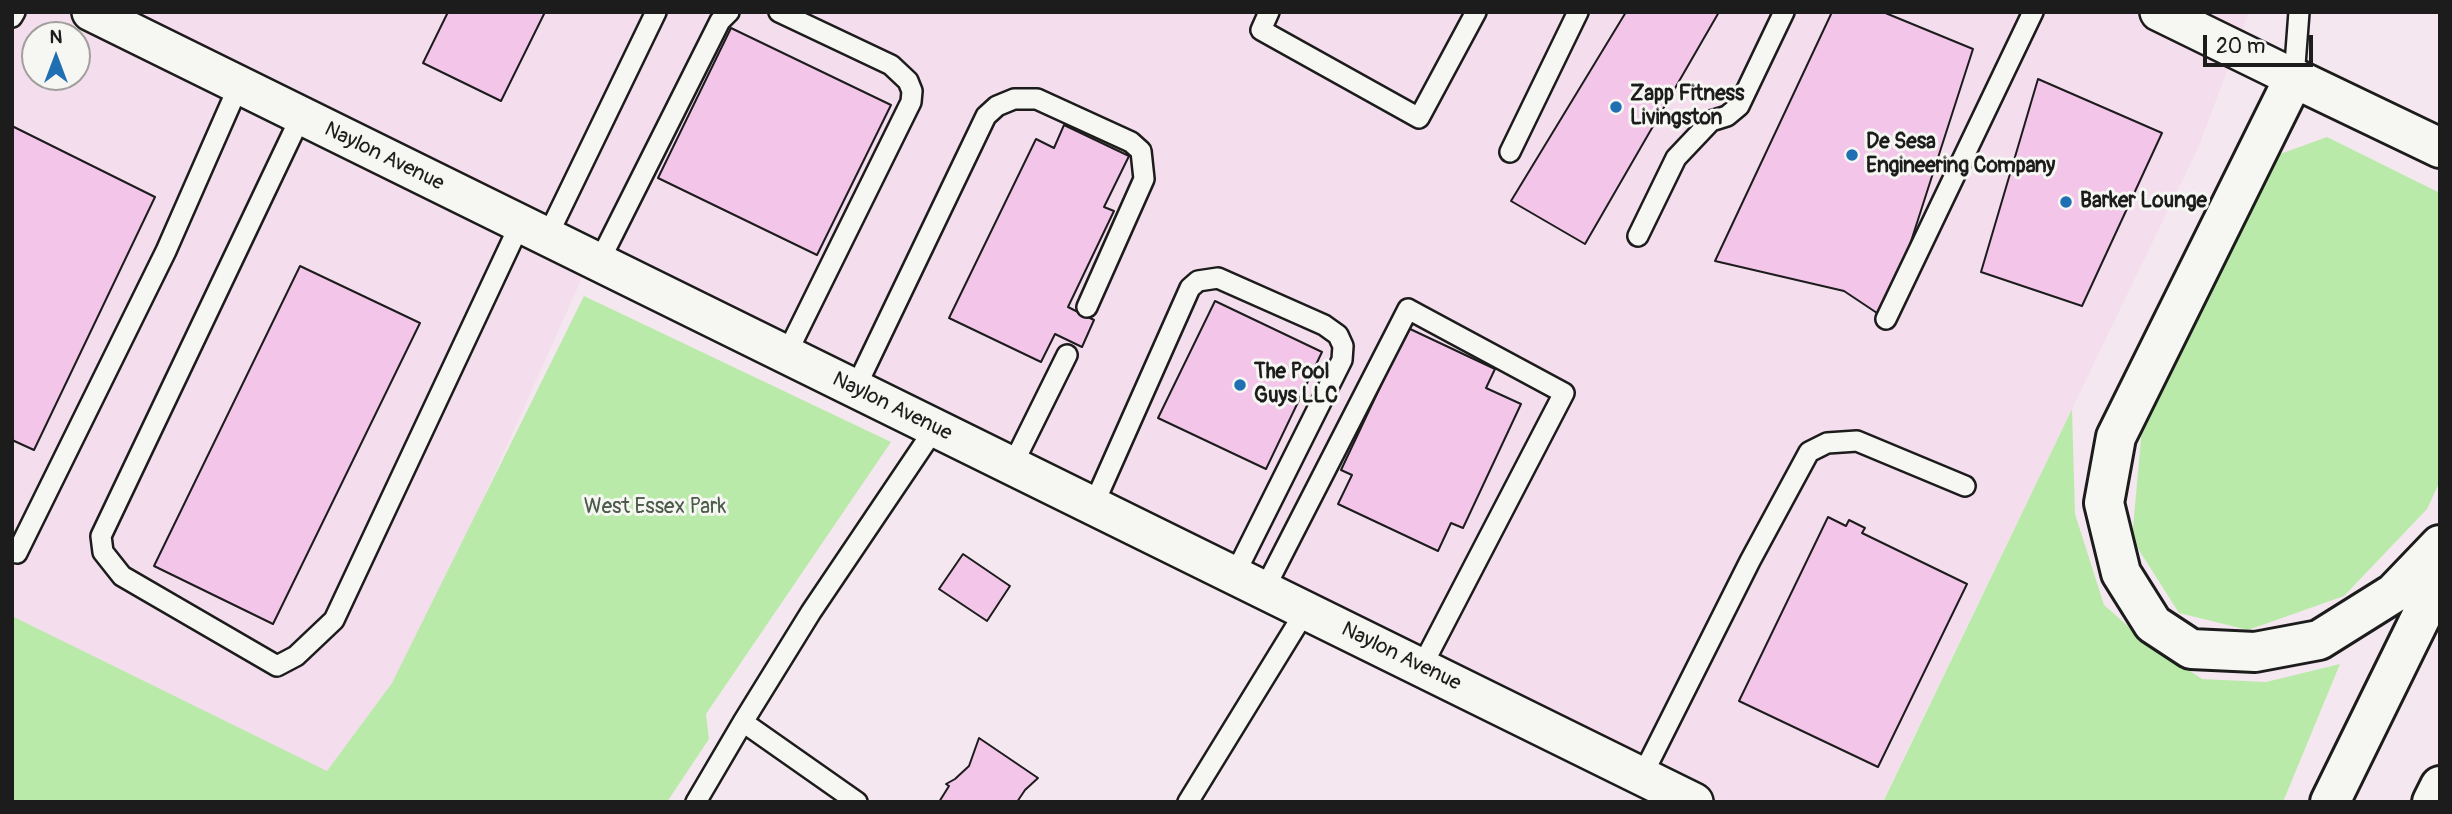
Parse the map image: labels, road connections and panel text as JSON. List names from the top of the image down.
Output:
{
  "streets": {
    "street": ["Naylon Avenue"]
  },
  "parks": ["West Essex Park"],
  "places": [
    "Zapp Fitness Livingston",
    "De Sesa Engineering Company",
    "Barker Lounge",
    "The Pool Guys LLC"
  ],
  "scale_bar": "20 m",
  "north": "top"
}
